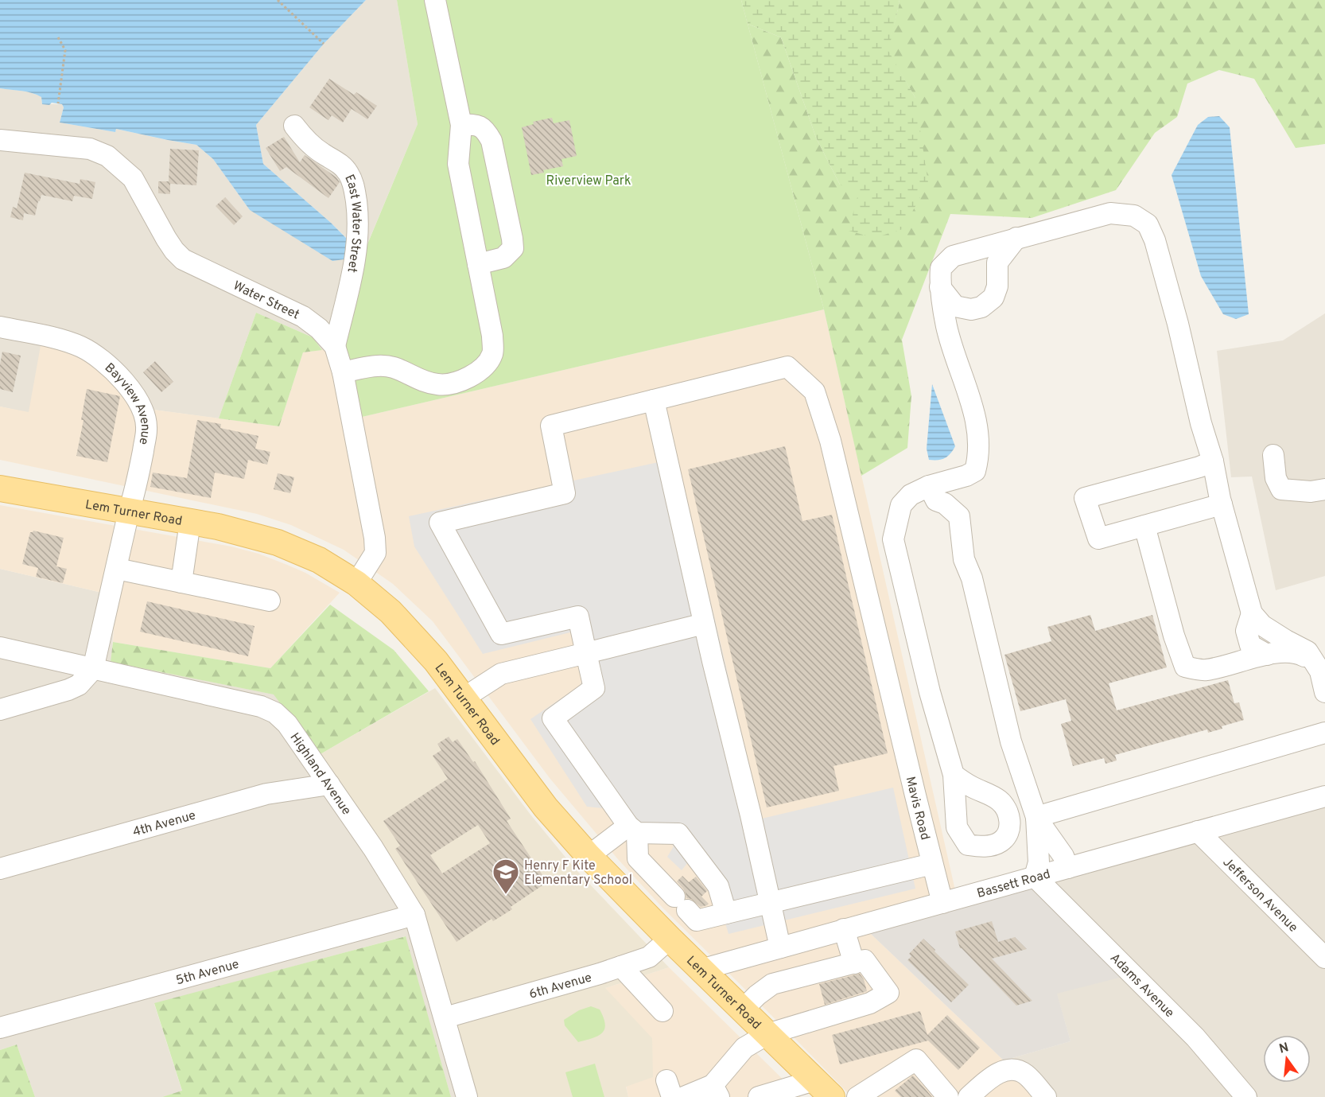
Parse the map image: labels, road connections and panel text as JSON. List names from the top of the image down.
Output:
{
  "streets": {
    "main road": ["Lem Turner Road"],
    "street": [
      "East Water Street",
      "Water Street",
      "Bayview Avenue",
      "Highland Avenue",
      "Mavis Road",
      "4th Avenue",
      "Bassett Road",
      "Jefferson Avenue",
      "5th Avenue",
      "6th Avenue",
      "Adams Avenue"
    ]
  },
  "crossings": [
    ["East Water Street", "Water Street"],
    ["Water Street", "Lem Turner Road"],
    ["Bayview Avenue", "Lem Turner Road"],
    ["Bayview Avenue", "Highland Avenue"],
    ["Lem Turner Road", "Bassett Road"],
    ["Lem Turner Road", "6th Avenue"],
    ["Highland Avenue", "4th Avenue"],
    ["Highland Avenue", "5th Avenue"],
    ["Highland Avenue", "6th Avenue"],
    ["Mavis Road", "Bassett Road"],
    ["Bassett Road", "Jefferson Avenue"],
    ["Bassett Road", "Adams Avenue"]
  ],
  "parks": ["Riverview Park"],
  "places": {
    "school or university": ["Henry F Kite Elementary School"]
  },
  "north": "top"
}
